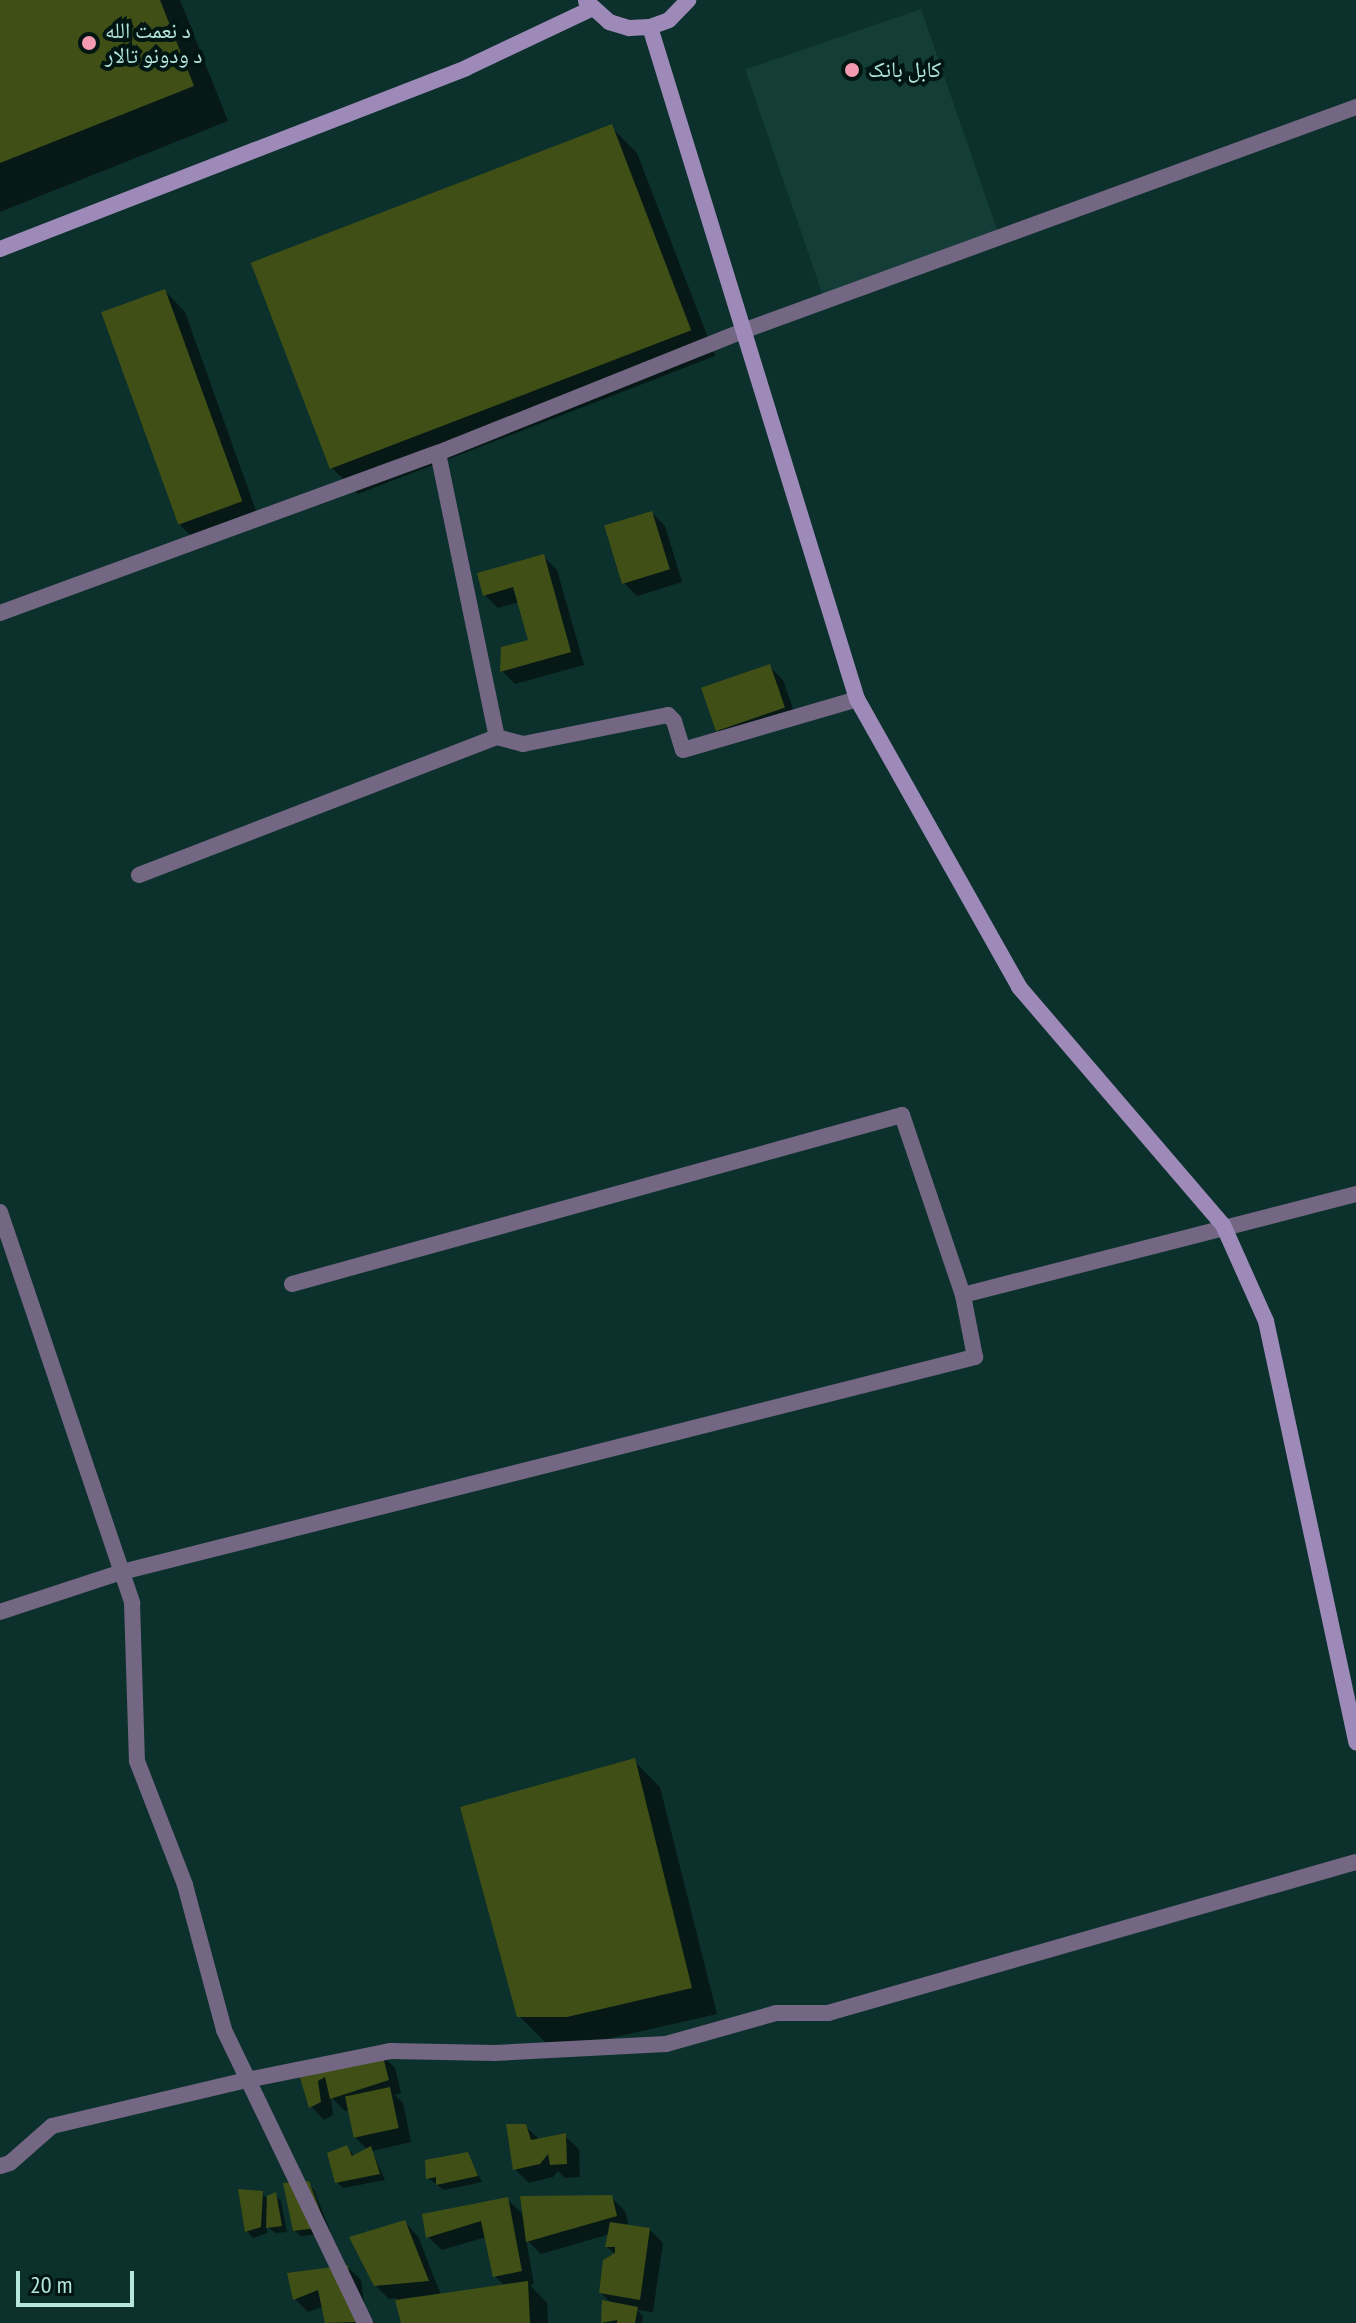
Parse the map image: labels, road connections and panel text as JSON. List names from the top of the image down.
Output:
{
  "places": ["د نعمت الله د ودونو تالار", "کابل بانک"],
  "scale_bar": "20 m"
}
